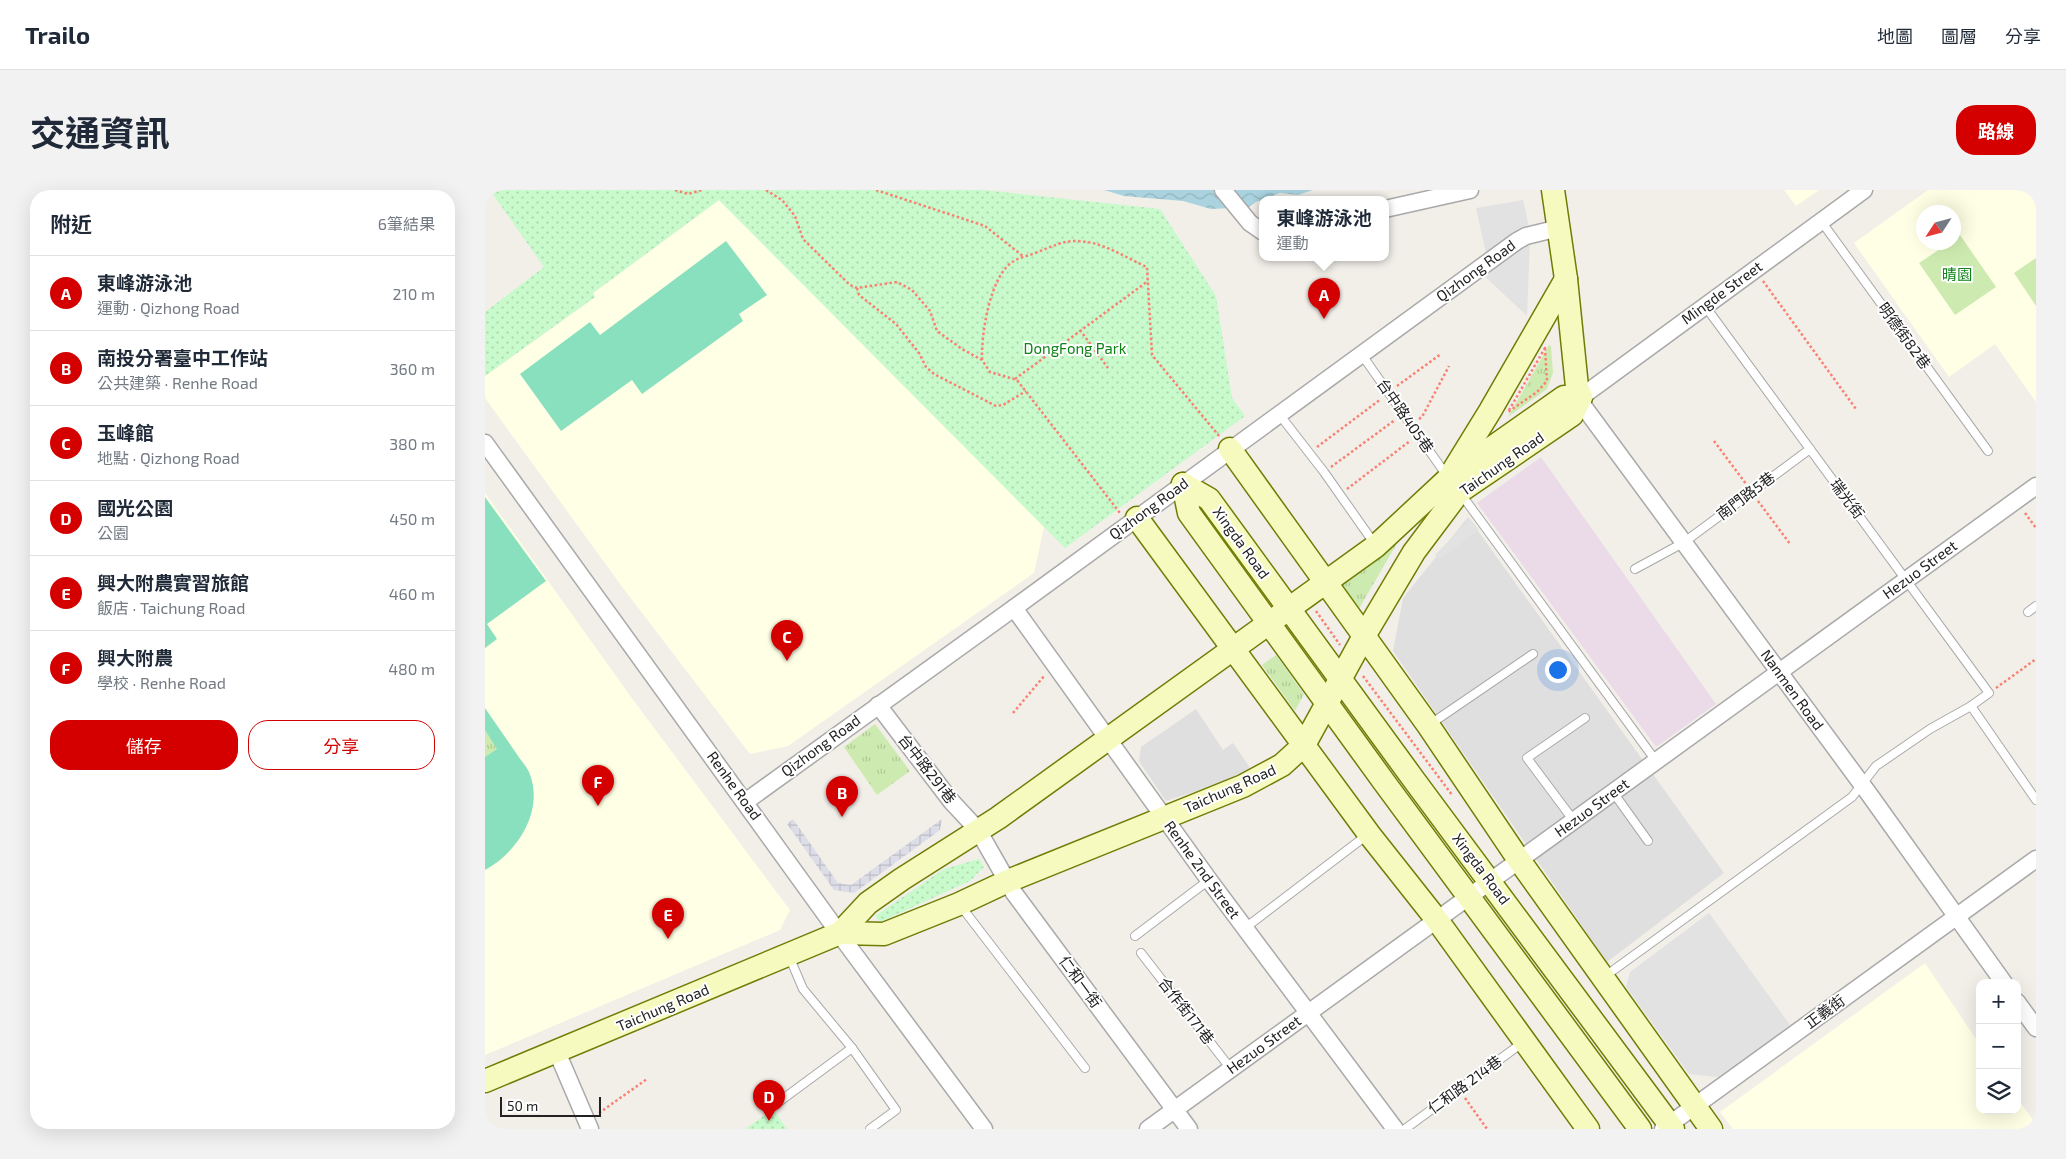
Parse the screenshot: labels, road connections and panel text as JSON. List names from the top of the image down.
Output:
{
  "streets": {
    "street": [
      "Qizhong Road",
      "Mingde Street",
      "Taichung Road",
      "Xingda Road",
      "Hezuo Street",
      "Nanmen Road",
      "台中路291巷",
      "Renhe Road",
      "Renhe 2nd Street",
      "仁和一街",
      "正義街"
    ],
    "lane": [
      "明德街82巷",
      "台中路405巷",
      "南門路5巷",
      "瑞光街",
      "合作街171巷",
      "仁和路 214巷"
    ]
  },
  "crossings": [
    ["Qizhong Road", "台中路405巷"],
    ["Qizhong Road", "Xingda Road"],
    ["Qizhong Road", "台中路291巷"],
    ["Qizhong Road", "Renhe Road"],
    ["Qizhong Road", "Renhe 2nd Street"],
    ["Mingde Street", "明德街82巷"],
    ["Mingde Street", "Taichung Road"],
    ["Mingde Street", "瑞光街"],
    ["Mingde Street", "Nanmen Road"],
    ["台中路405巷", "Taichung Road"],
    ["台中路405巷", "Hezuo Street"],
    ["Taichung Road", "Xingda Road"],
    ["Taichung Road", "Nanmen Road"],
    ["Taichung Road", "台中路291巷"],
    ["Taichung Road", "Renhe Road"],
    ["Taichung Road", "Renhe 2nd Street"],
    ["Taichung Road", "仁和一街"],
    ["南門路5巷", "瑞光街"],
    ["南門路5巷", "Nanmen Road"],
    ["瑞光街", "Hezuo Street"],
    ["Xingda Road", "Hezuo Street"],
    ["Xingda Road", "正義街"],
    ["Hezuo Street", "Nanmen Road"],
    ["Hezuo Street", "Renhe 2nd Street"],
    ["Hezuo Street", "仁和一街"],
    ["Hezuo Street", "合作街171巷"],
    ["Nanmen Road", "正義街"],
    ["台中路291巷", "仁和一街"]
  ],
  "parks": ["晴園", "DongFong Park"],
  "scale_bar": "50 m",
  "north": "bottom left",
  "page": {
    "header": "Trailo",
    "nav": ["地圖", "圖層", "分享"],
    "title": "交通資訊",
    "buttons": [
      "路線",
      ["儲存", "分享"]
    ],
    "heading": ["附近", "6筆結果"],
    "popup": ["東峰游泳池", "運動"],
    "list": [
      {
        "mark": "A",
        "name": "東峰游泳池",
        "note": "運動 · Qizhong Road",
        "value": "210 m"
      },
      {
        "mark": "B",
        "name": "南投分署臺中工作站",
        "note": "公共建築 · Renhe Road",
        "value": "360 m"
      },
      {
        "mark": "C",
        "name": "玉峰館",
        "note": "地點 · Qizhong Road",
        "value": "380 m"
      },
      {
        "mark": "D",
        "name": "國光公園",
        "note": "公園",
        "value": "450 m"
      },
      {
        "mark": "E",
        "name": "興大附農實習旅館",
        "note": "飯店 · Taichung Road",
        "value": "460 m"
      },
      {
        "mark": "F",
        "name": "興大附農",
        "note": "學校 · Renhe Road",
        "value": "480 m"
      }
    ],
    "pins": [
      "A",
      "C",
      "F",
      "B",
      "E",
      "D"
    ],
    "map_buttons": ["+", "−"],
    "scale": "50 m"
  }
}
